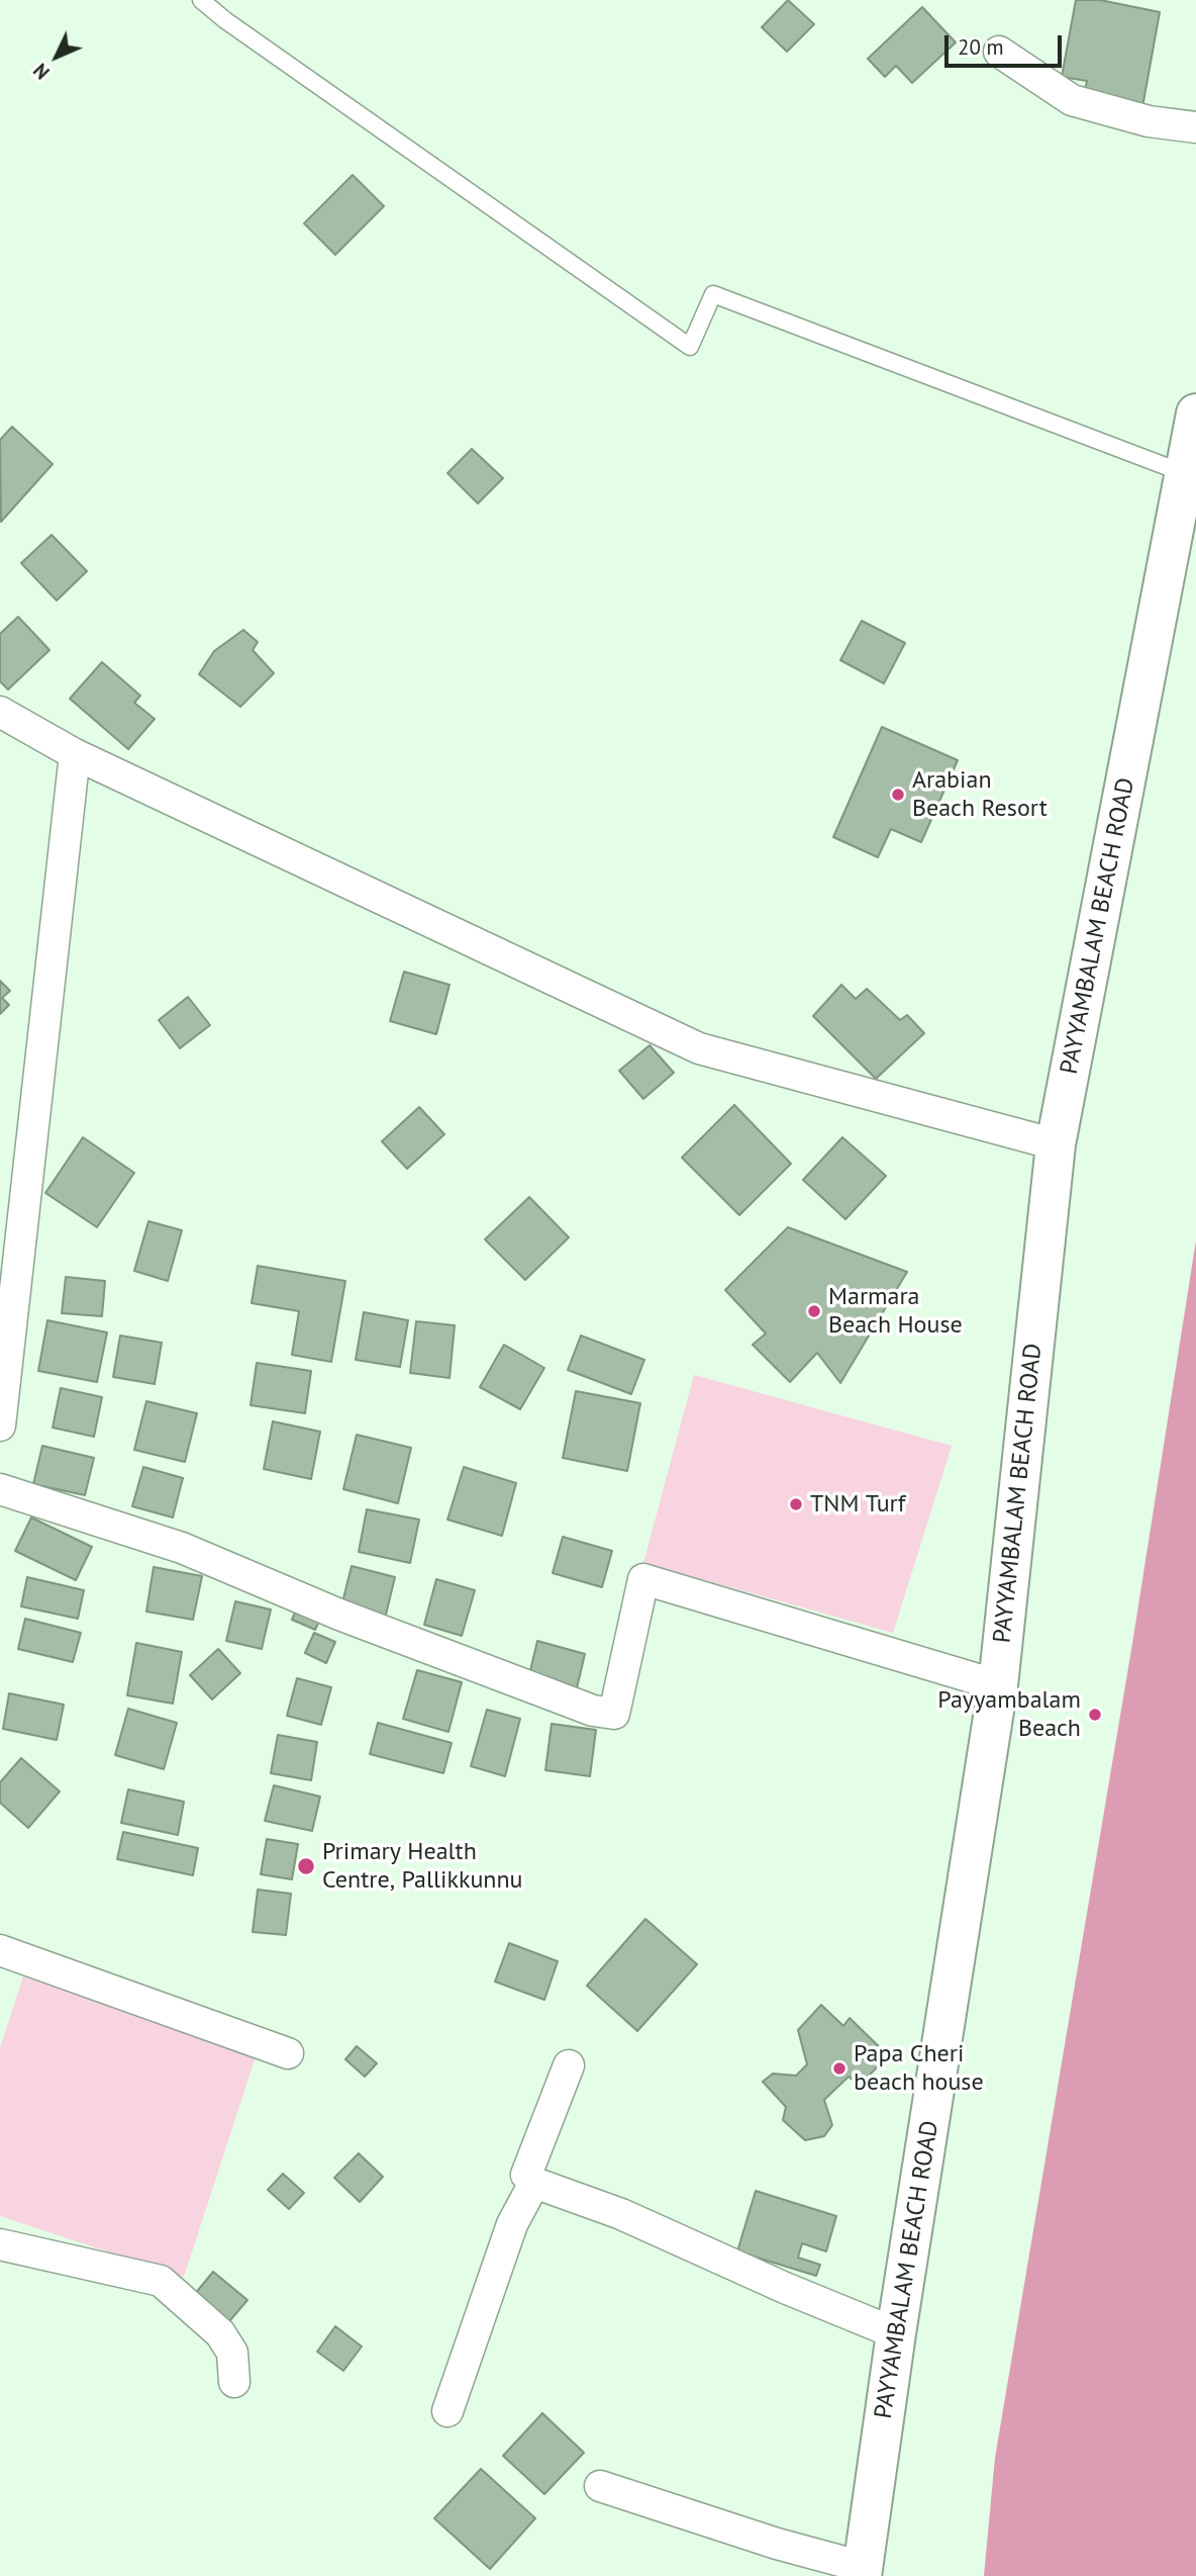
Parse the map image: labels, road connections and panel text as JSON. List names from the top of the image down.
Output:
{
  "streets": {
    "main road": ["PAYYAMBALAM BEACH ROAD"]
  },
  "places": [
    "Arabian Beach Resort",
    "Marmara Beach House",
    "TNM Turf",
    "Payyambalam Beach",
    "Primary Health Centre, Pallikkunnu",
    "Papa Cheri beach house"
  ],
  "scale_bar": "20 m",
  "north": "bottom left"
}
